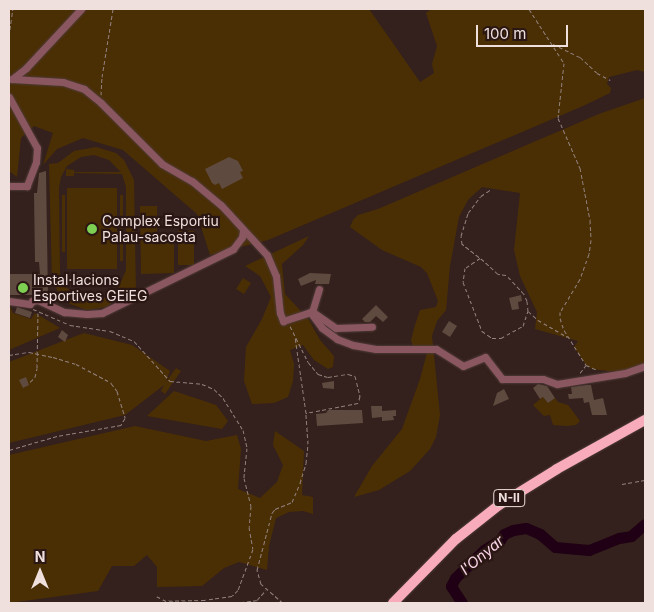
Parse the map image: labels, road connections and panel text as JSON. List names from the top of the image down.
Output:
{
  "streets": {
    "highway": ["N-II"]
  },
  "water": ["l'Onyar"],
  "places": ["Complex Esportiu Palau-sacosta", "Instal·lacions Esportives GEiEG"],
  "scale_bar": "100 m",
  "north": "top"
}
